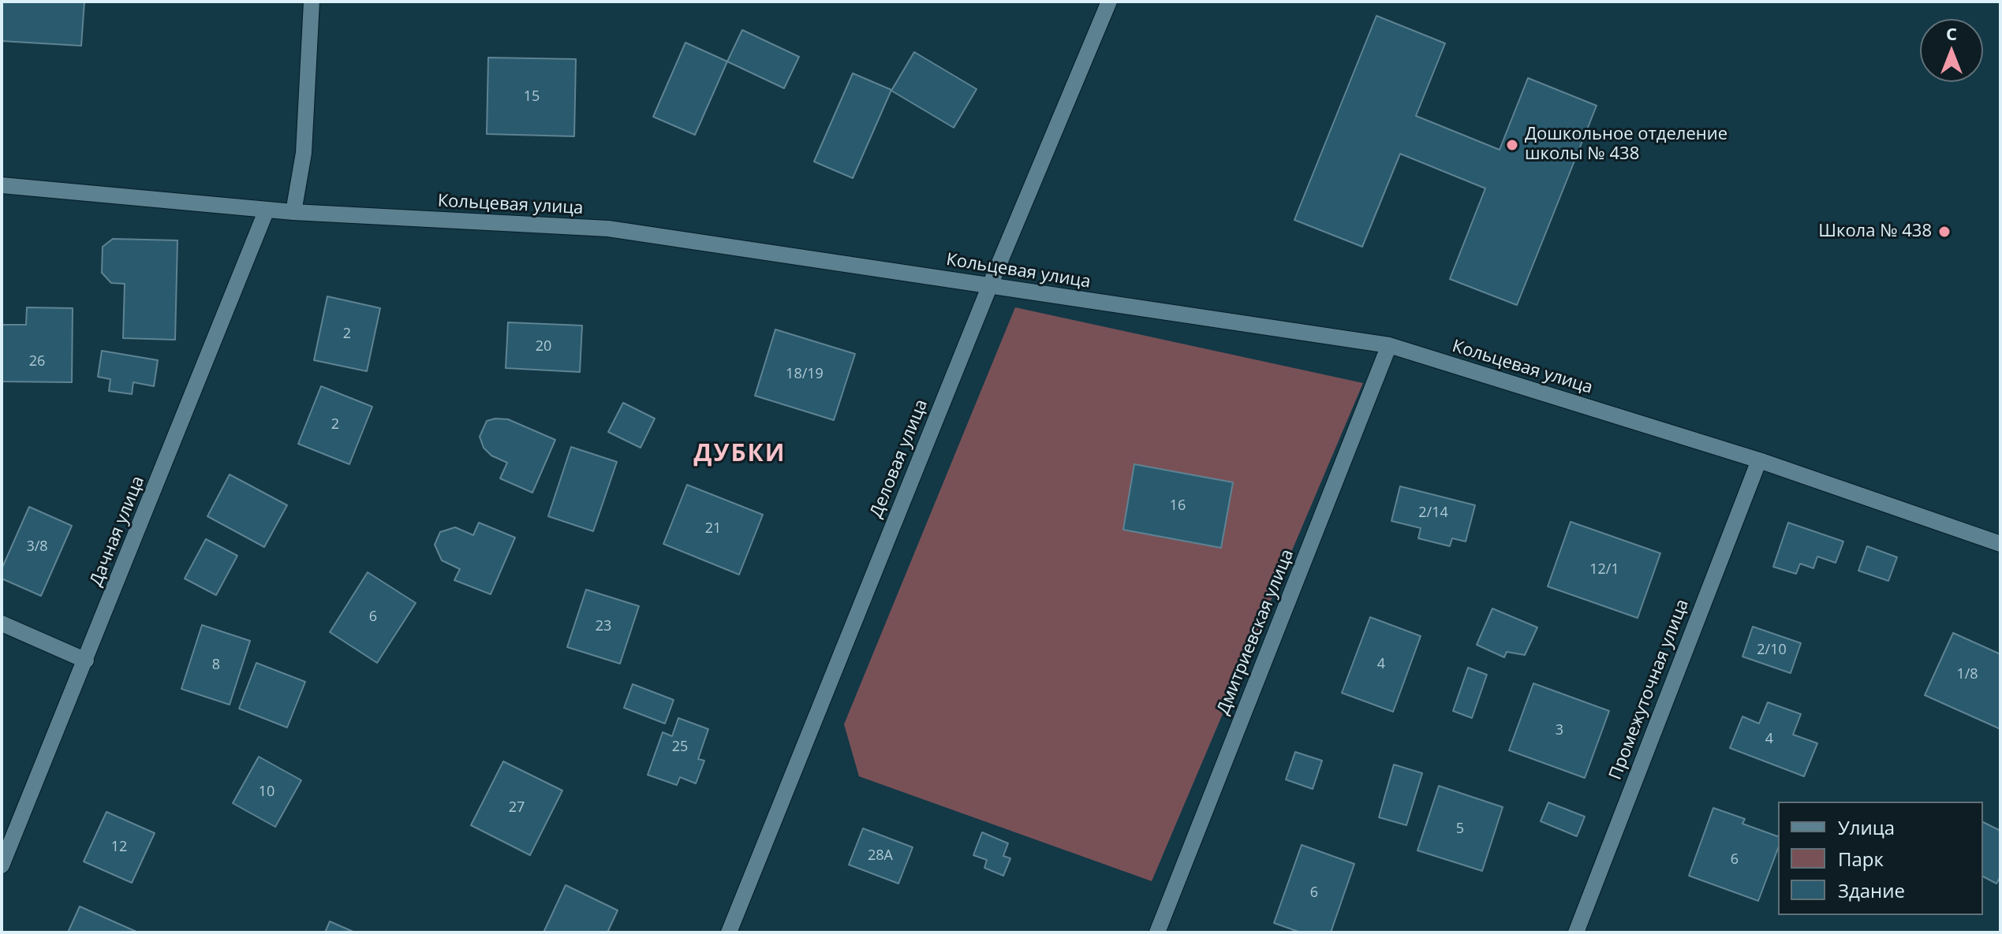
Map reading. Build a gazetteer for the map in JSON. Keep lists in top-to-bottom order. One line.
{"streets":{"street":["Кольцевая улица","Деловая улица","Дачная улица","Дмитриевская улица","Промежуточная улица"]},"crossings":[["Кольцевая улица","Деловая улица"],["Кольцевая улица","Дачная улица"],["Кольцевая улица","Дмитриевская улица"],["Кольцевая улица","Промежуточная улица"]],"districts":["ДУБКИ"],"places":["Дошкольное отделение школы № 438","Школа № 438"],"house_numbers":["15","2","20","26","18/19","2","16","2/14","21","3/8","12/1","6","23","2/10","4","8","1/8","3","4","25","10","27","5","12","28А","6","6"],"legend":["Улица","Парк","Здание"],"north":"top"}
